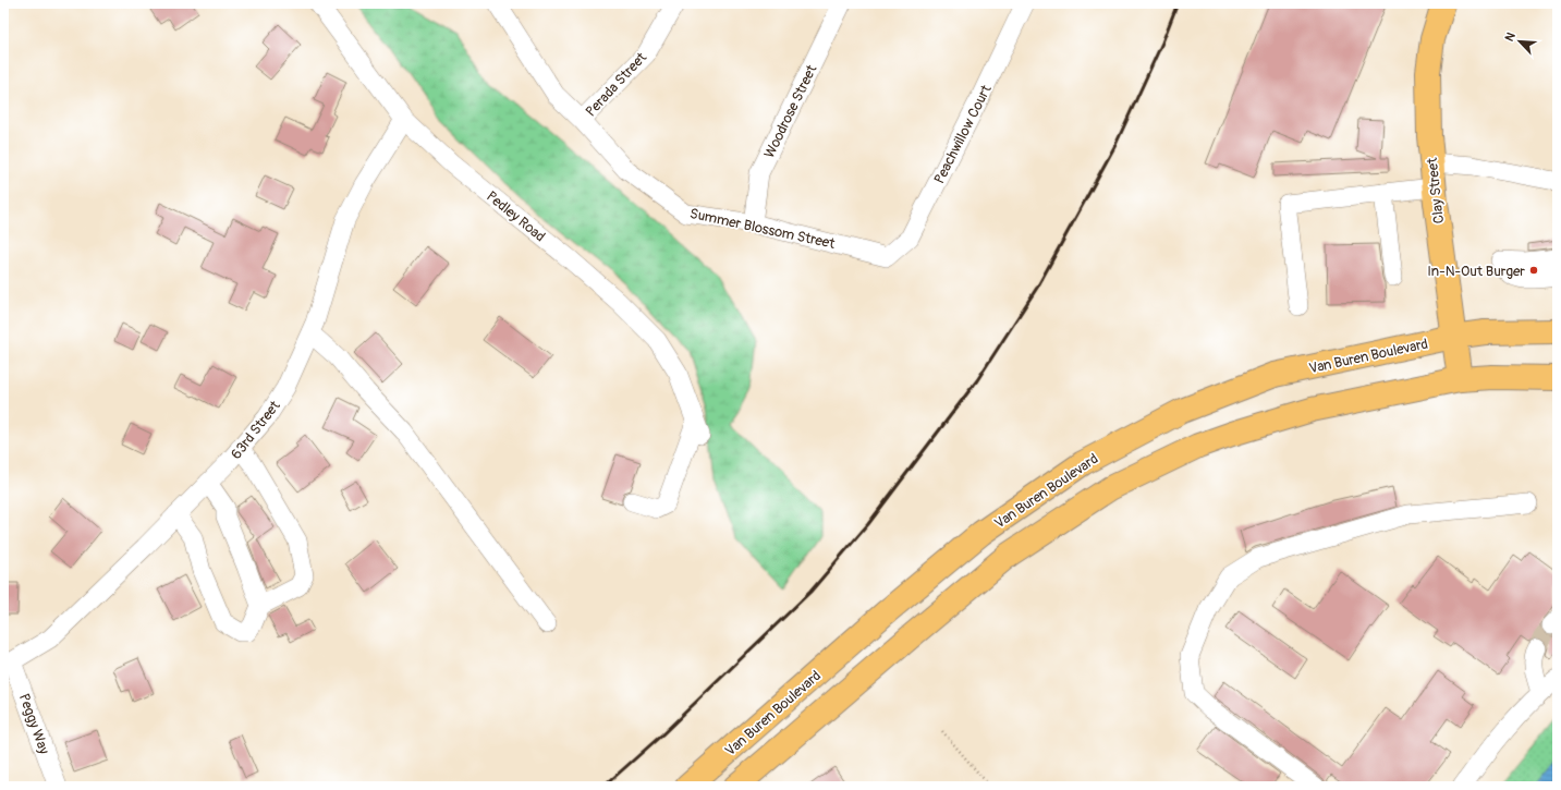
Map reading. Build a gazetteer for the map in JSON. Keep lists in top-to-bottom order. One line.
{"streets":{"main road":["Clay Street","Van Buren Boulevard"],"street":["Perada Street","Woodrose Street","Peachwillow Court","Pedley Road","Summer Blossom Street","63rd Street","Peggy Way"]},"crossings":[["Perada Street","Summer Blossom Street"],["Woodrose Street","Summer Blossom Street"],["Peachwillow Court","Summer Blossom Street"],["Clay Street","Van Buren Boulevard"],["Pedley Road","63rd Street"],["63rd Street","Peggy Way"]],"places":["In-N-Out Burger"],"north":"top left"}
